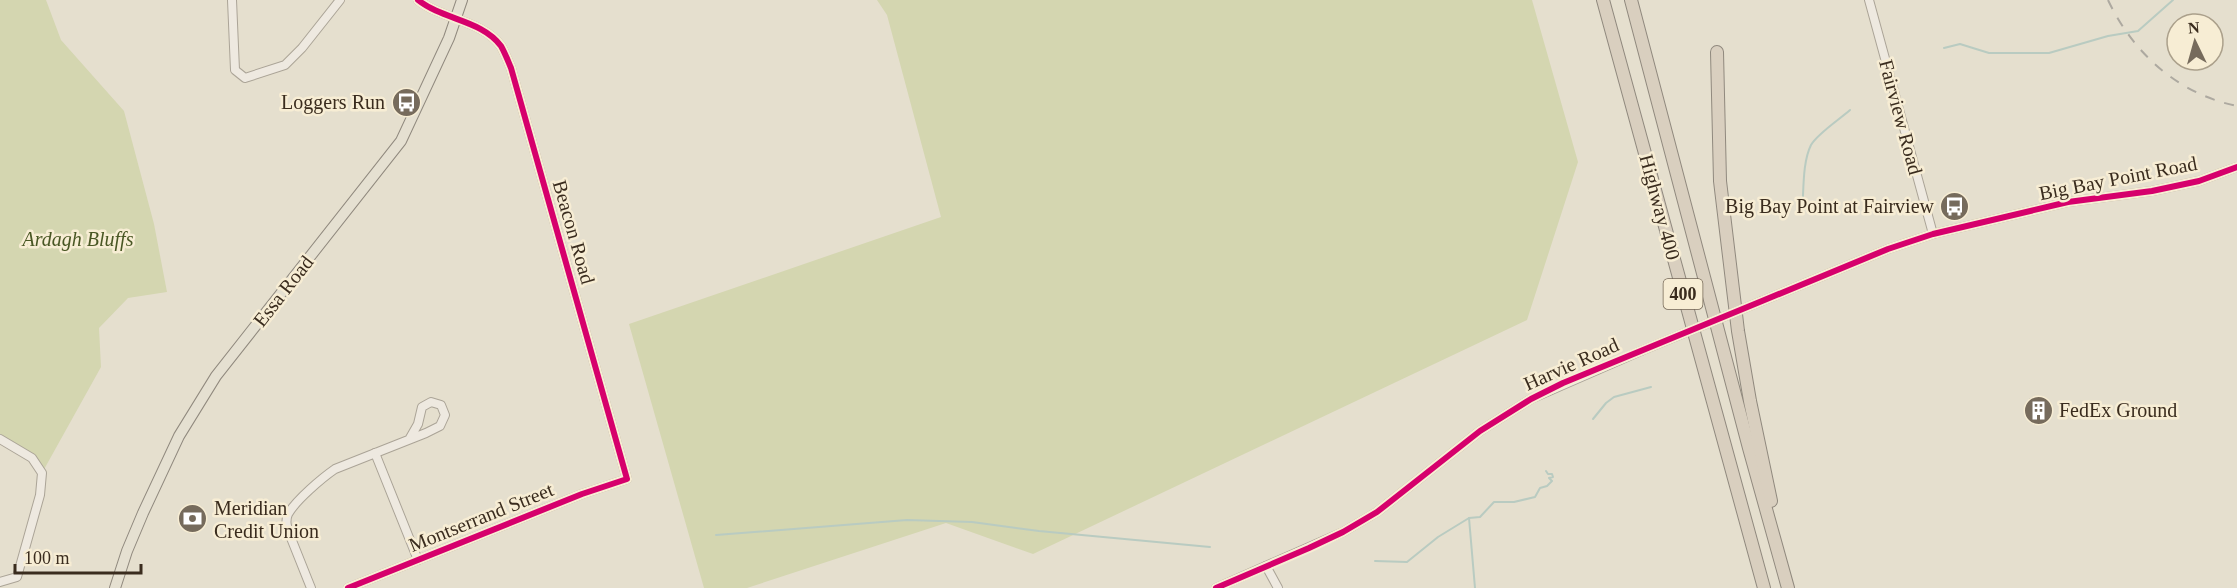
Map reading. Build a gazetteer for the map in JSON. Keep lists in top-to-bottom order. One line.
{"streets":{"highway":["Highway 400","400"],"main road":["Essa Road"],"street":["Fairview Road","Big Bay Point Road","Beacon Road","Harvie Road","Montserrand Street"]},"crossings":[["Fairview Road","Big Bay Point Road"],["Fairview Road","Harvie Road"],["Big Bay Point Road","Harvie Road"],["Beacon Road","Essa Road"],["Beacon Road","Montserrand Street"]],"parks":["Ardagh Bluffs"],"places":{"bus stop":["Loggers Run","Big Bay Point at Fairview"],"building":["FedEx Ground"],"bank":["Meridian Credit Union"]},"scale_bar":"100 m","north":"top"}
